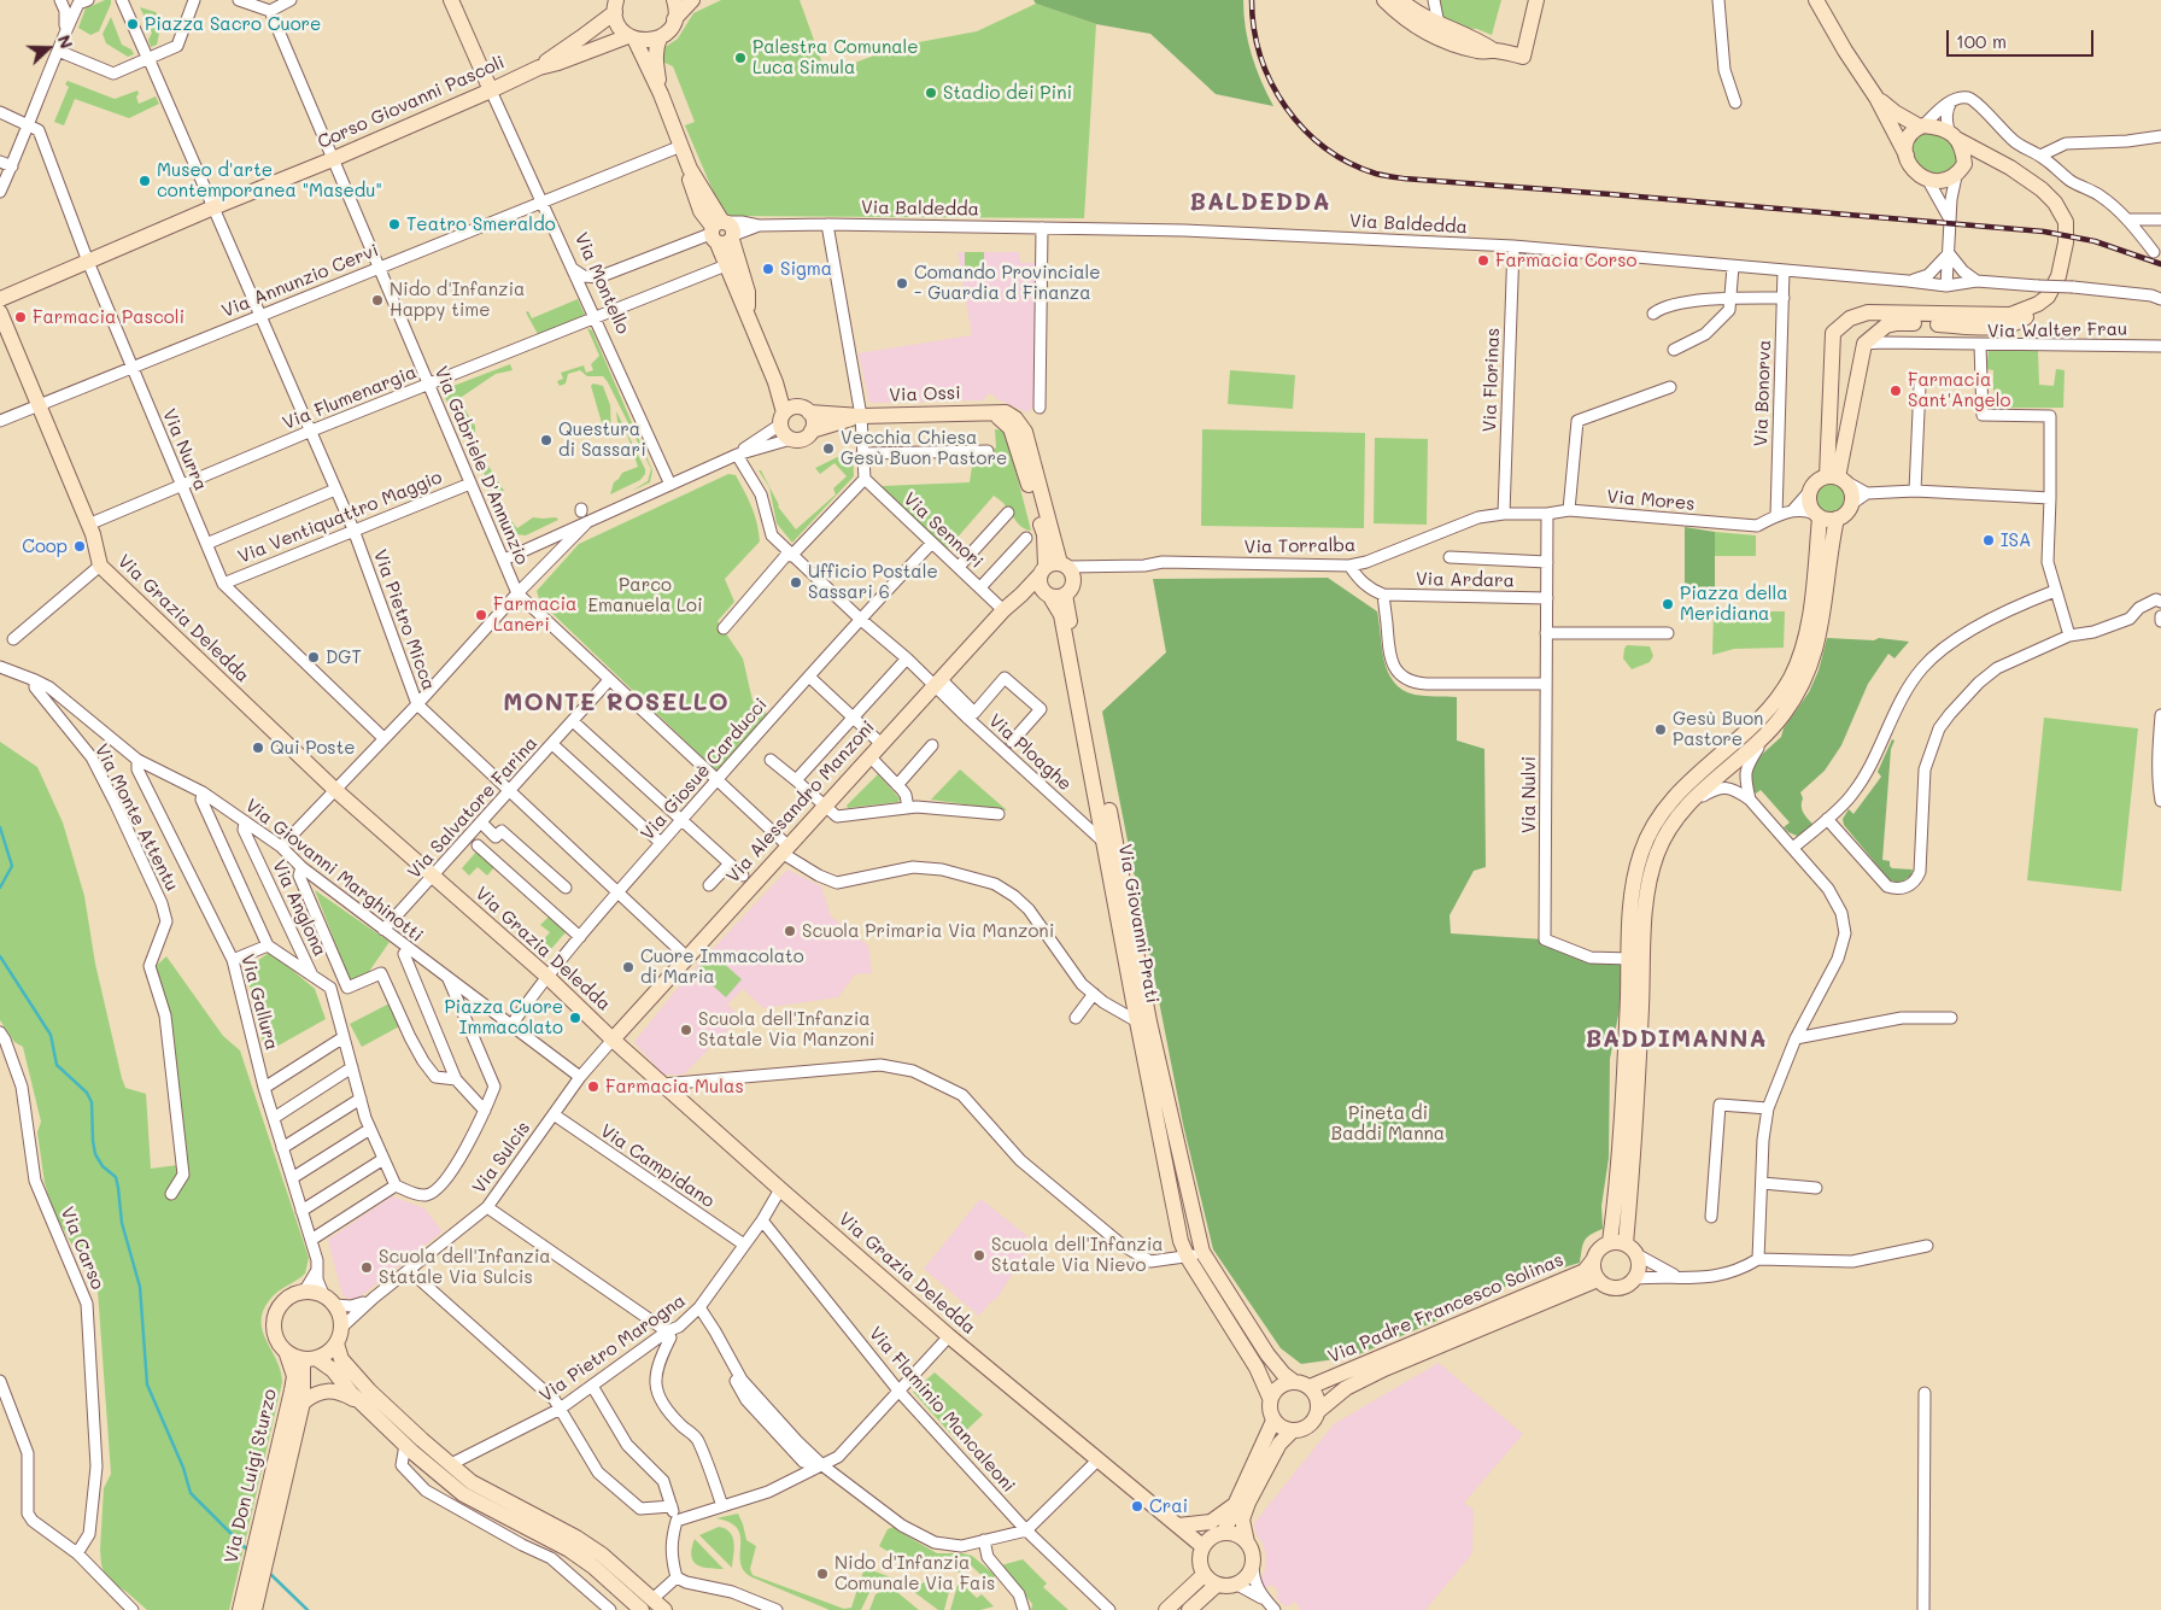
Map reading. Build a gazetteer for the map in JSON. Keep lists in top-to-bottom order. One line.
{"streets":{"street":["Corso Giovanni Pascoli","Via Baldedda","Via Annunzio Cervi","Via Montello","Via Walter Frau","Via Florinas","Via Bonorva","Via Ossi","Via Flumenargia","Via Nurra","Via Gabriele D'Annunzio","Via Mores","Via Ventiquattro Maggio","Via Sennori","Via Torralba","Via Ardara","Via Grazia Deledda","Via Pietro Micca","Via Ploaghe","Via Giosuè Carducci","Via Nulvi","Via Alessandro Manzoni","Via Salvatore Farina","Via Monte Attentu","Via Giovanni Marghinotti","Via Anglona","Via Giovanni Prati","Via Gallura","Via Sulcis","Via Campidano","Via Carso","Via Padre Francesco Solinas","Via Pietro Marogna","Via Flaminio Mancaleoni","Via Don Luigi Sturzo"]},"crossings":[["Corso Giovanni Pascoli","Via Montello"],["Corso Giovanni Pascoli","Via Nurra"],["Corso Giovanni Pascoli","Via Gabriele D'Annunzio"],["Corso Giovanni Pascoli","Via Pietro Micca"],["Via Baldedda","Via Montello"],["Via Baldedda","Via Florinas"],["Via Baldedda","Via Bonorva"],["Via Annunzio Cervi","Via Montello"],["Via Annunzio Cervi","Via Nurra"],["Via Annunzio Cervi","Via Gabriele D'Annunzio"],["Via Annunzio Cervi","Via Grazia Deledda"],["Via Annunzio Cervi","Via Pietro Micca"],["Via Montello","Via Flumenargia"],["Via Florinas","Via Mores"],["Via Florinas","Via Torralba"],["Via Bonorva","Via Mores"],["Via Ossi","Via Torralba"],["Via Ossi","Via Alessandro Manzoni"],["Via Flumenargia","Via Nurra"],["Via Flumenargia","Via Gabriele D'Annunzio"],["Via Flumenargia","Via Grazia Deledda"],["Via Flumenargia","Via Pietro Micca"],["Via Nurra","Via Ventiquattro Maggio"],["Via Gabriele D'Annunzio","Via Ventiquattro Maggio"],["Via Gabriele D'Annunzio","Via Giosuè Carducci"],["Via Gabriele D'Annunzio","Via Alessandro Manzoni"],["Via Gabriele D'Annunzio","Via Salvatore Farina"],["Via Gabriele D'Annunzio","Via Giovanni Prati"],["Via Mores","Via Torralba"],["Via Mores","Via Nulvi"],["Via Ventiquattro Maggio","Via Pietro Micca"],["Via Sennori","Via Giosuè Carducci"],["Via Sennori","Via Alessandro Manzoni"],["Via Torralba","Via Alessandro Manzoni"],["Via Ardara","Via Nulvi"],["Via Grazia Deledda","Via Giosuè Carducci"],["Via Grazia Deledda","Via Alessandro Manzoni"],["Via Grazia Deledda","Via Salvatore Farina"],["Via Grazia Deledda","Via Sulcis"],["Via Grazia Deledda","Via Pietro Marogna"],["Via Pietro Micca","Via Giosuè Carducci"],["Via Pietro Micca","Via Alessandro Manzoni"],["Via Pietro Micca","Via Salvatore Farina"],["Via Ploaghe","Via Alessandro Manzoni"],["Via Ploaghe","Via Giovanni Prati"],["Via Giosuè Carducci","Via Giovanni Marghinotti"],["Via Alessandro Manzoni","Via Sulcis"],["Via Salvatore Farina","Via Giovanni Marghinotti"],["Via Monte Attentu","Via Giovanni Marghinotti"],["Via Giovanni Marghinotti","Via Anglona"],["Via Giovanni Marghinotti","Via Gallura"],["Via Giovanni Marghinotti","Via Sulcis"],["Via Giovanni Prati","Via Padre Francesco Solinas"],["Via Gallura","Via Sulcis"],["Via Gallura","Via Don Luigi Sturzo"],["Via Sulcis","Via Campidano"],["Via Sulcis","Via Don Luigi Sturzo"],["Via Campidano","Via Pietro Marogna"],["Via Pietro Marogna","Via Flaminio Mancaleoni"]],"districts":["BALDEDDA","MONTE ROSELLO","BADDIMANNA"],"parks":["Parco Emanuela Loi","Pineta di Baddi Manna"],"places":["Piazza Sacro Cuore","Palestra Comunale Luca Simula","Stadio dei Pini","Museo d'arte contemporanea \"Masedu\"","Teatro Smeraldo","Farmacia Corso","Sigma","Comando Provinciale - Guardia d Finanza","Nido d'Infanzia Happy time","Farmacia Pascoli","Farmacia Sant'Angelo","Questura di Sassari","Vecchia Chiesa Gesù Buon Pastore","ISA","Coop","Ufficio Postale Sassari 6","Piazza della Meridiana","Farmacia Laneri","DGT","Gesù Buon Pastore","Qui Poste","Scuola Primaria Via Manzoni","Cuore Immacolato di Maria","Piazza Cuore Immacolato","Scuola dell'Infanzia Statale Via Manzoni","Farmacia Mulas","Scuola dell'Infanzia Statale Via Nievo","Scuola dell'Infanzia Statale Via Sulcis","Crai","Nido d'Infanzia Comunale Via Fais"],"scale_bar":"100 m","north":"right"}
